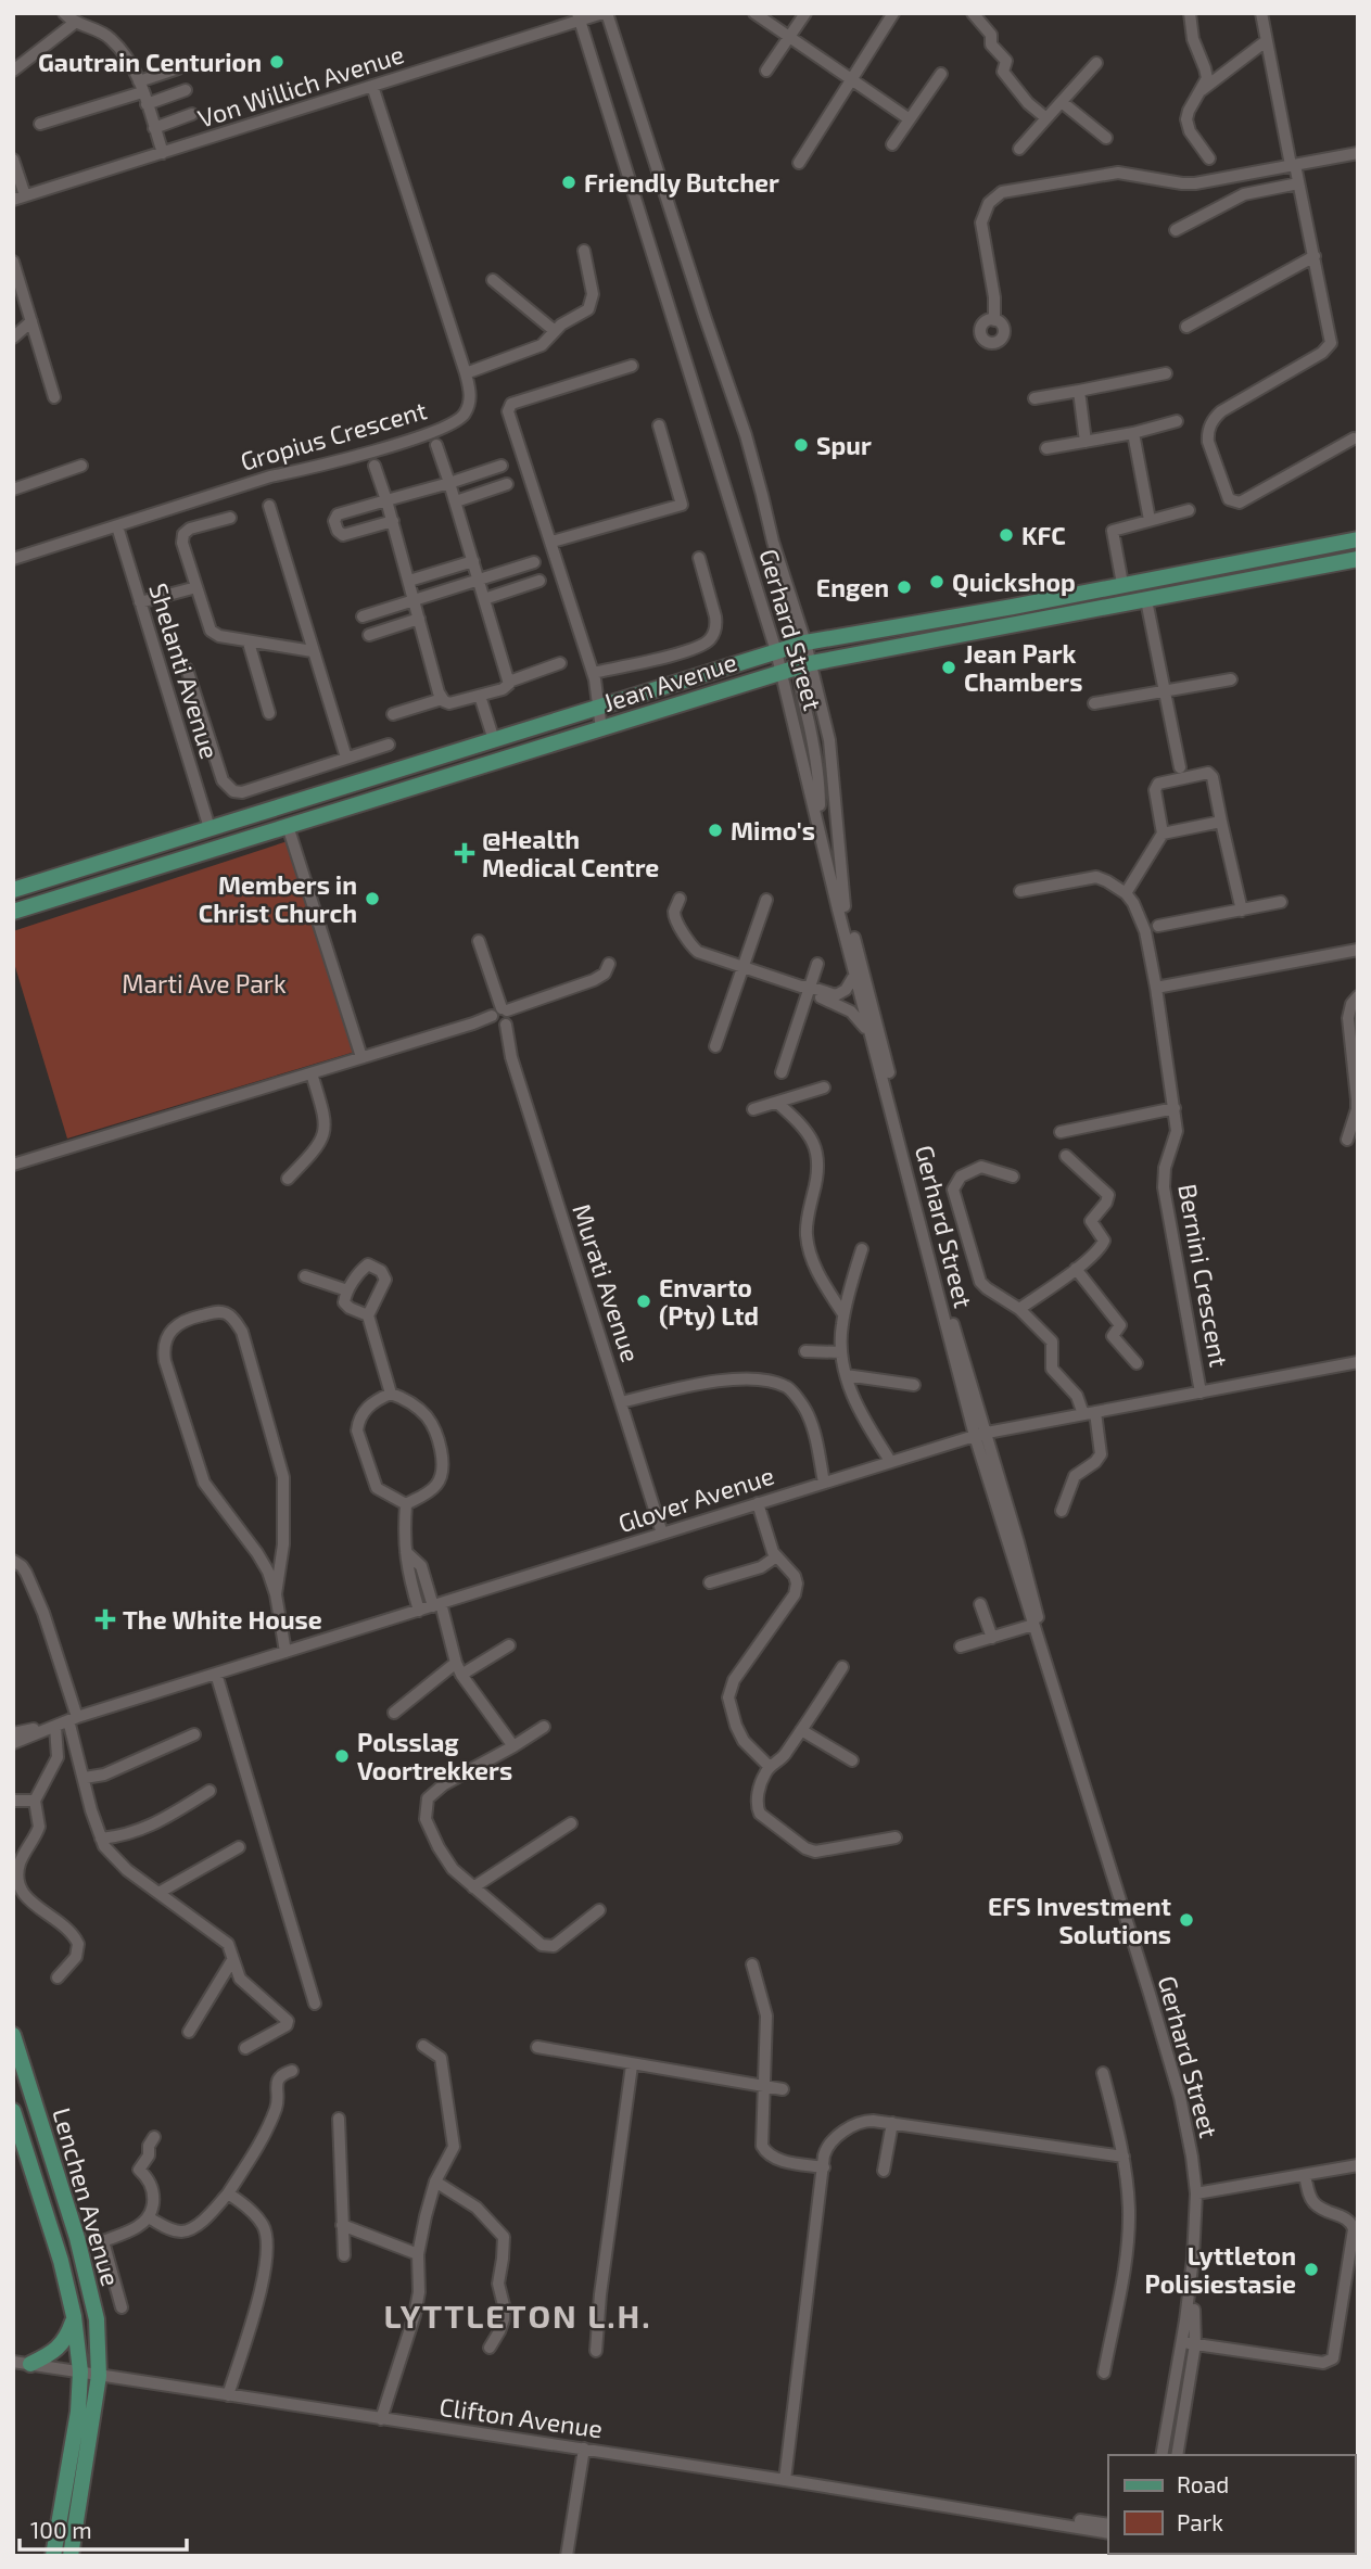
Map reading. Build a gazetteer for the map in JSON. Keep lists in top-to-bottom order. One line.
{"streets":{"main road":["Jean Avenue","Lenchen Avenue"],"street":["Von Willich Avenue","Gropius Crescent","Gerhard Street","Shelanti Avenue","Bernini Crescent","Murati Avenue","Glover Avenue","Clifton Avenue"]},"crossings":[["Von Willich Avenue","Gropius Crescent"],["Von Willich Avenue","Gerhard Street"],["Gropius Crescent","Shelanti Avenue"],["Gerhard Street","Jean Avenue"],["Gerhard Street","Glover Avenue"],["Shelanti Avenue","Jean Avenue"],["Bernini Crescent","Glover Avenue"],["Murati Avenue","Glover Avenue"],["Lenchen Avenue","Clifton Avenue"]],"districts":["LYTTLETON L.H."],"parks":["Marti Ave Park"],"places":{"other":["Gautrain Centurion","Friendly Butcher","Spur","KFC","Quickshop","Engen","Jean Park Chambers","Mimo's","Members in Christ Church","Envarto (Pty) Ltd","Polsslag Voortrekkers","EFS Investment Solutions","Lyttleton Polisiestasie"],"health":["@Health Medical Centre","The White House"]},"legend":["Road","Park"],"scale_bar":"100 m"}
